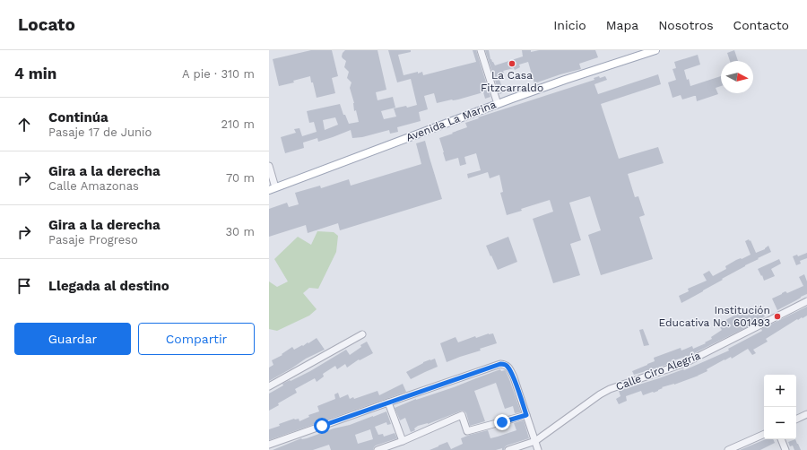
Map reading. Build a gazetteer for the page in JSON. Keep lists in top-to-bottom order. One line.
{"streets":{"main road":["Avenida La Marina"],"street":["Calle Ciro Alegría"]},"places":["La Casa Fitzcarraldo","Institución Educativa No. 601493"],"north":"right","page":{"header":"Locato","nav":["Inicio","Mapa","Nosotros","Contacto"],"heading":["4 min","A pie · 310 m"],"list":[["Continúa","Pasaje 17 de Junio","210 m"],["Gira a la derecha","Calle Amazonas","70 m"],["Gira a la derecha","Pasaje Progreso","30 m"],"Llegada al destino"],"buttons":["Guardar","Compartir"],"map_buttons":["+","−"]}}
